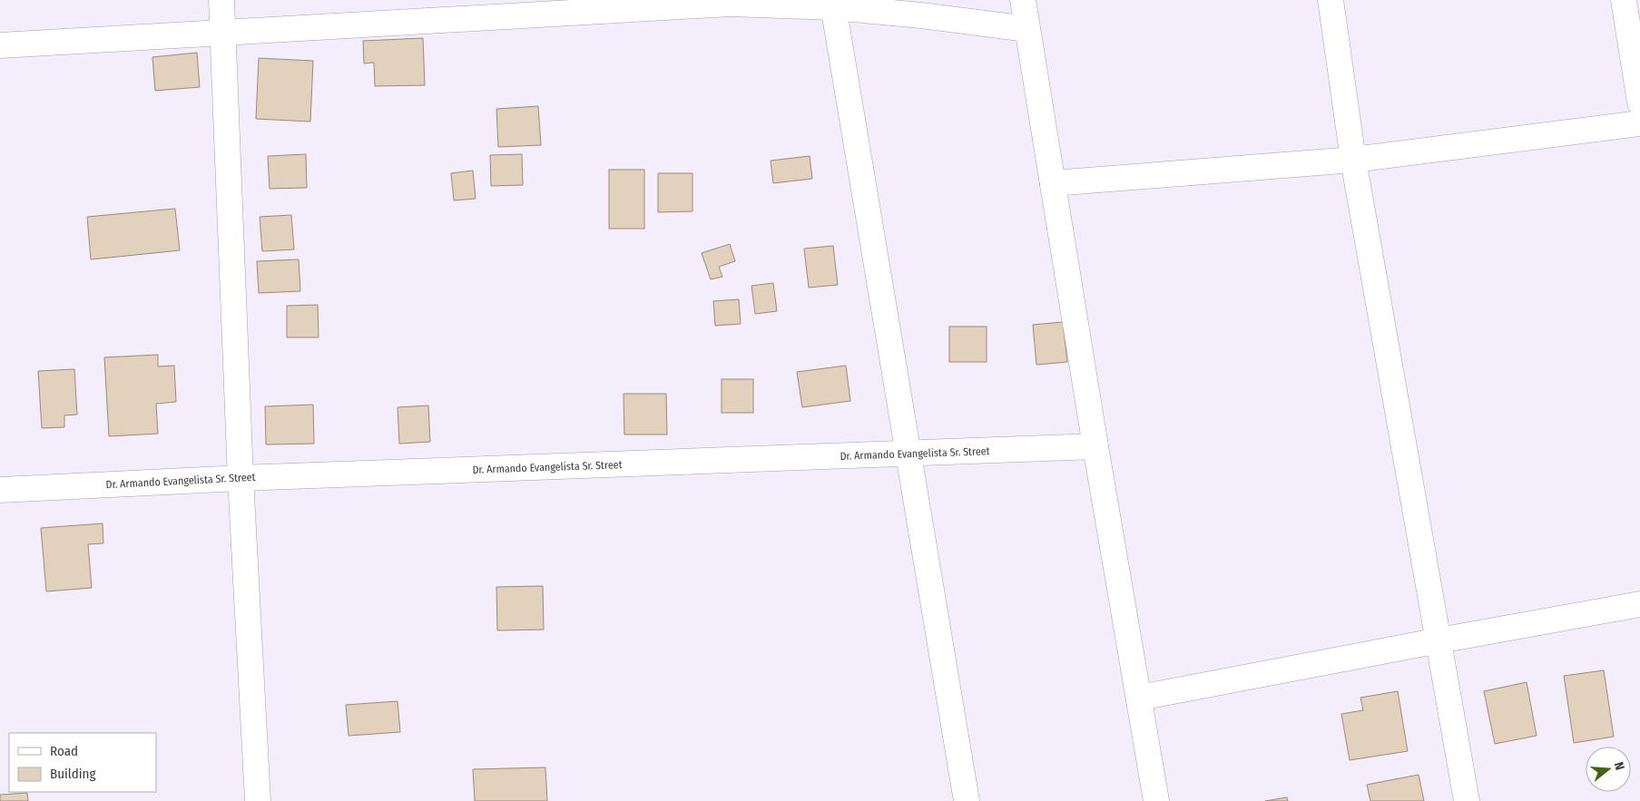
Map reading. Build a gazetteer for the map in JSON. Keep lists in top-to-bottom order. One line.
{"streets":{"street":["Dr. Armando Evangelista Sr. Street"]},"legend":["Road","Building"],"north":"right"}
